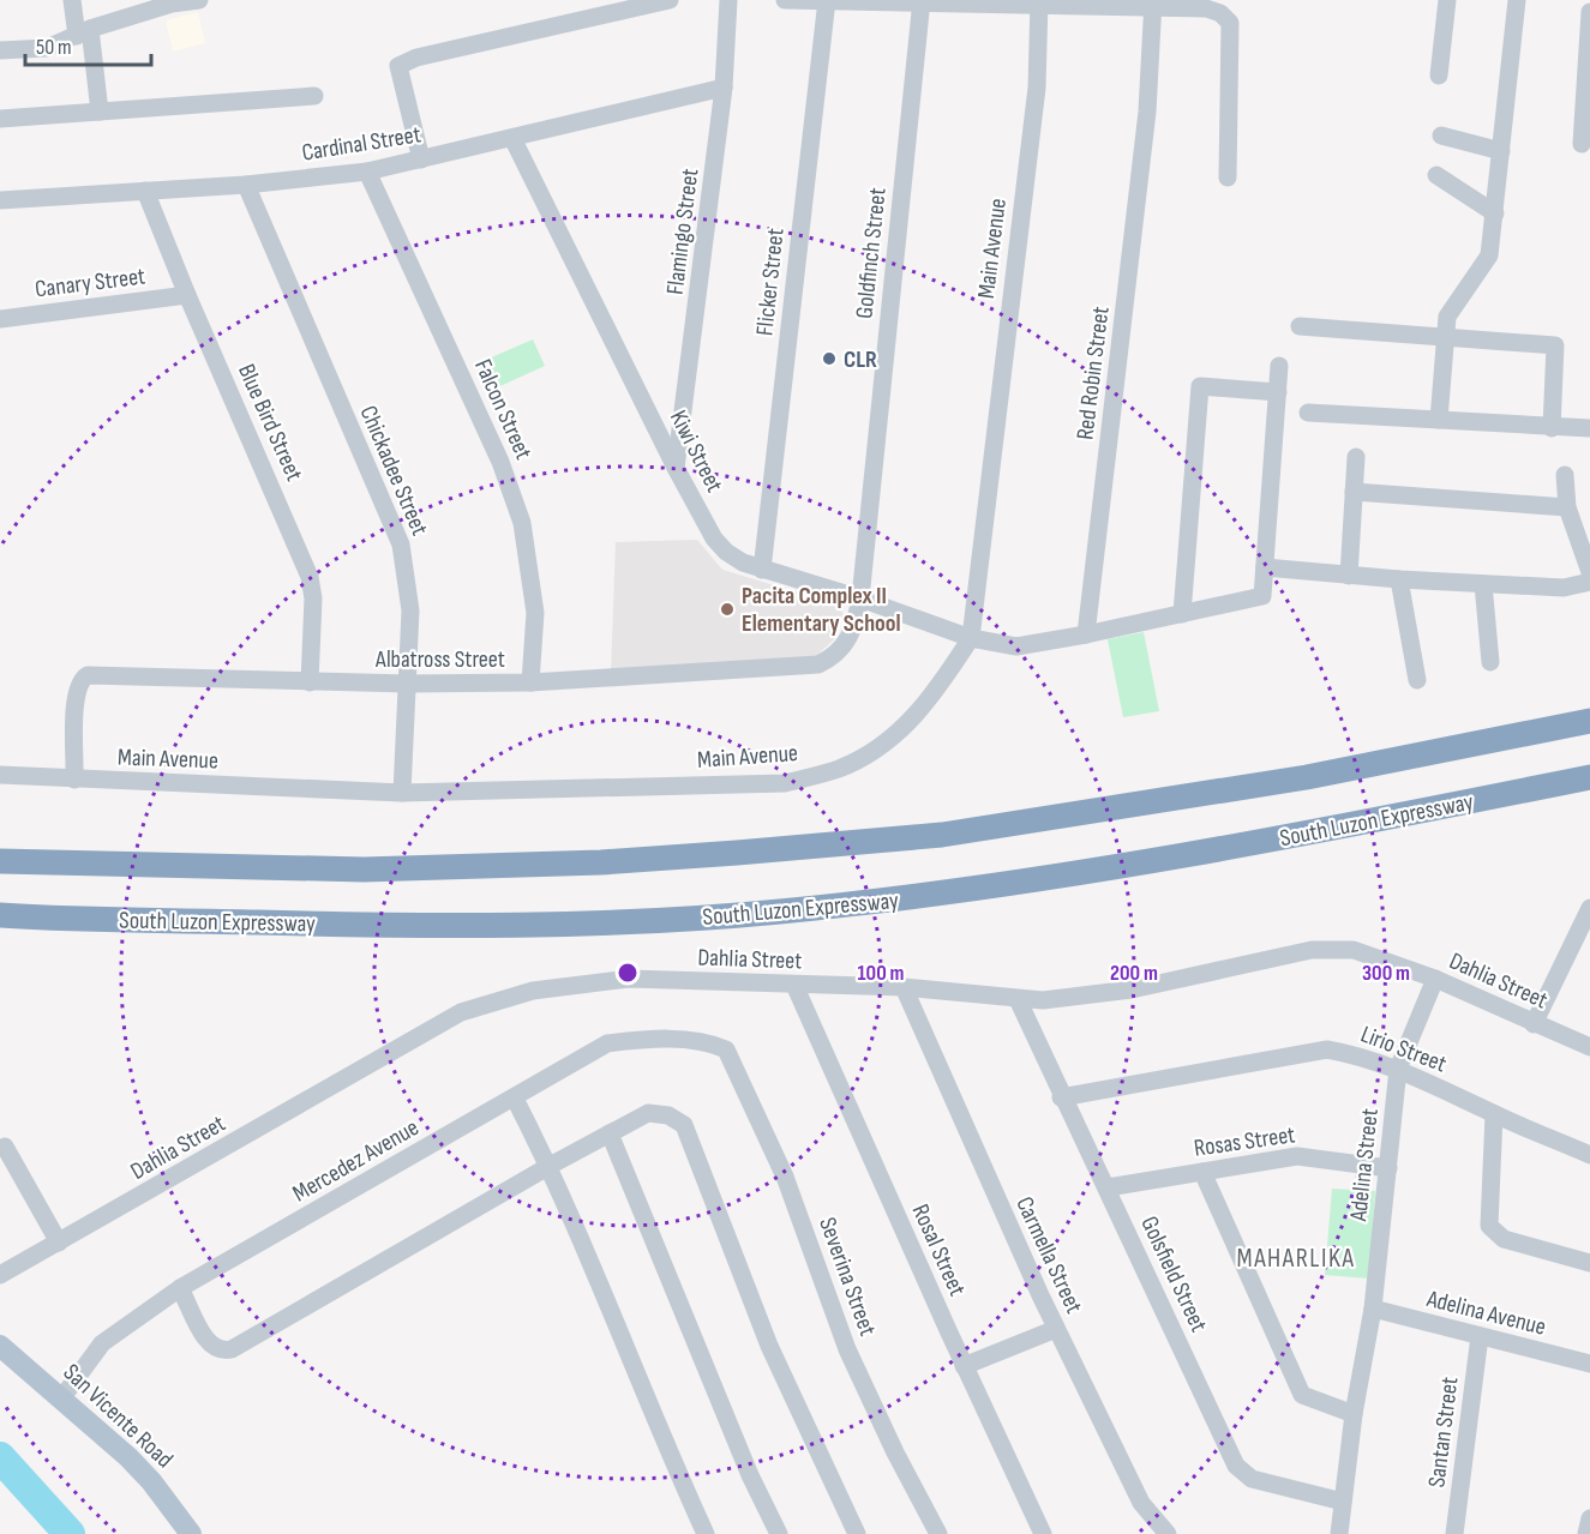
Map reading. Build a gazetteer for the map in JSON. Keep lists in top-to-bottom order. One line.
{"streets":{"highway":["South Luzon Expressway"],"main road":["San Vicente Road"],"street":["Cardinal Street","Flamingo Street","Main Avenue","Goldfinch Street","Canary Street","Flicker Street","Red Robin Street","Falcon Street","Blue Bird Street","Kiwi Street","Chickadee Street","Albatross Street","Dahlia Street","Lirio Street","Rosas Street","Mercedez Avenue","Adelina Street","Rosal Street","Carmella Street","Golsfield Street","Severina Street","Adelina Avenue","Santan Street"]},"crossings":[["Cardinal Street","Flamingo Street"],["Cardinal Street","Falcon Street"],["Cardinal Street","Blue Bird Street"],["Cardinal Street","Kiwi Street"],["Cardinal Street","Chickadee Street"],["Flamingo Street","Kiwi Street"],["Main Avenue","Kiwi Street"],["Main Avenue","Chickadee Street"],["Main Avenue","Albatross Street"],["Goldfinch Street","Kiwi Street"],["Goldfinch Street","Albatross Street"],["Canary Street","Blue Bird Street"],["Flicker Street","Kiwi Street"],["Falcon Street","Albatross Street"],["Blue Bird Street","Albatross Street"],["Kiwi Street","Albatross Street"],["Chickadee Street","Albatross Street"],["Dahlia Street","Adelina Street"],["Dahlia Street","Rosal Street"],["Dahlia Street","Carmella Street"],["Dahlia Street","Golsfield Street"],["Lirio Street","Adelina Street"],["Lirio Street","Golsfield Street"],["Rosas Street","Adelina Street"],["Rosas Street","Golsfield Street"],["Mercedez Avenue","Severina Street"],["Mercedez Avenue","San Vicente Road"],["Adelina Street","Golsfield Street"],["Adelina Street","Adelina Avenue"],["Adelina Avenue","Santan Street"]],"districts":["MAHARLIKA"],"places":["CLR","Pacita Complex II Elementary School"],"scale_bar":"50 m","rings":["100 m","200 m","300 m"]}
